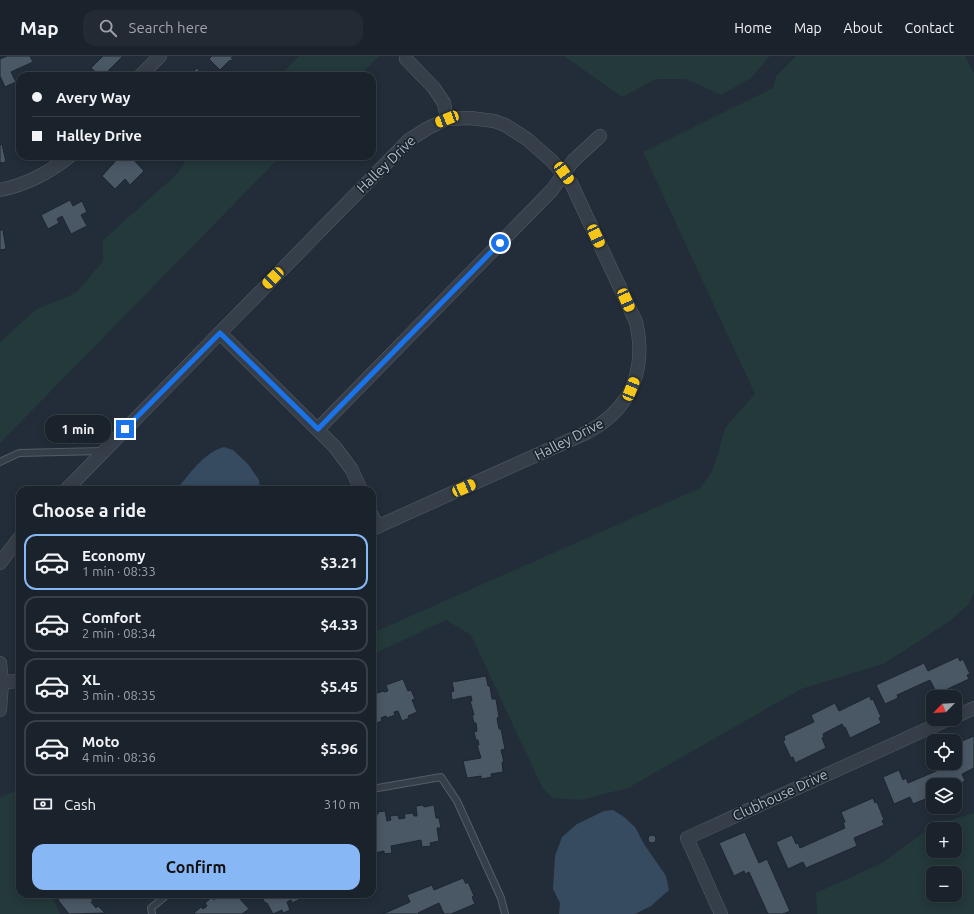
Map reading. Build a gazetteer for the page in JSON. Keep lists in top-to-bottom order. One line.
{"streets":{"street":["Halley Drive","Clubhouse Drive"]},"north":"bottom left","page":{"header":"Map","search":"Search here","nav":["Home","Map","About","Contact"],"banner":["Avery Way","Halley Drive"],"bubble":"1 min","heading":"Choose a ride","list":[{"name":"Economy","note":"1 min · 08:33","value":"$3.21"},{"name":"Comfort","note":"2 min · 08:34","value":"$4.33"},{"name":"XL","note":"3 min · 08:35","value":"$5.45"},{"name":"Moto","note":"4 min · 08:36","value":"$5.96"}],"map_buttons":["+","−"],"pay":["Cash","310 m"],"buttons":"Confirm"}}
